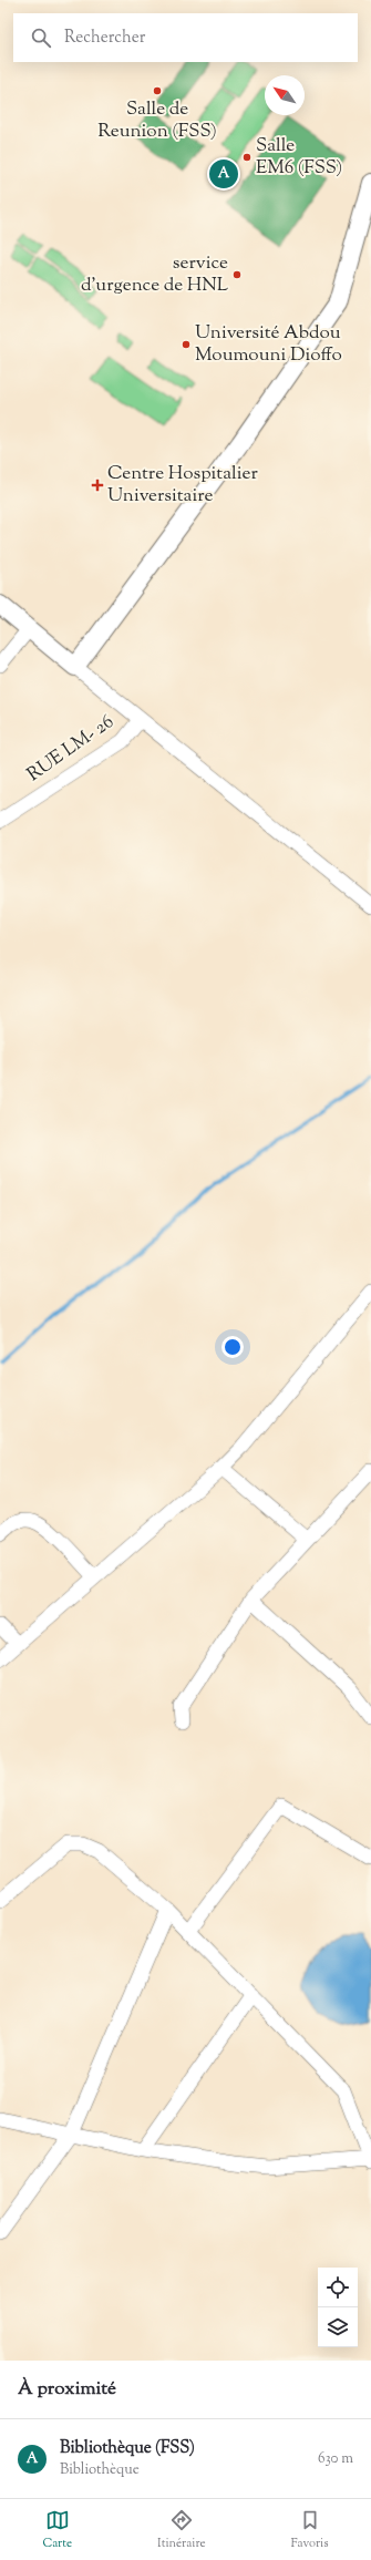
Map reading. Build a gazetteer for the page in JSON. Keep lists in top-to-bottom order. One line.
{"streets":{"street":["RUE LM- 26"]},"places":{"other":["Salle de Reunion (FSS)","Salle EM6 (FSS)","service d'urgence de HNL","Université Abdou Moumouni Dioffo"],"health":["Centre Hospitalier Universitaire"]},"north":"top left","page":{"search":"Rechercher","pins":"A","heading":"À proximité","list":[{"mark":"A","name":"Bibliothèque (FSS)","note":"Bibliothèque","value":"630 m"}],"nav":["Carte","Itinéraire","Favoris"]}}
